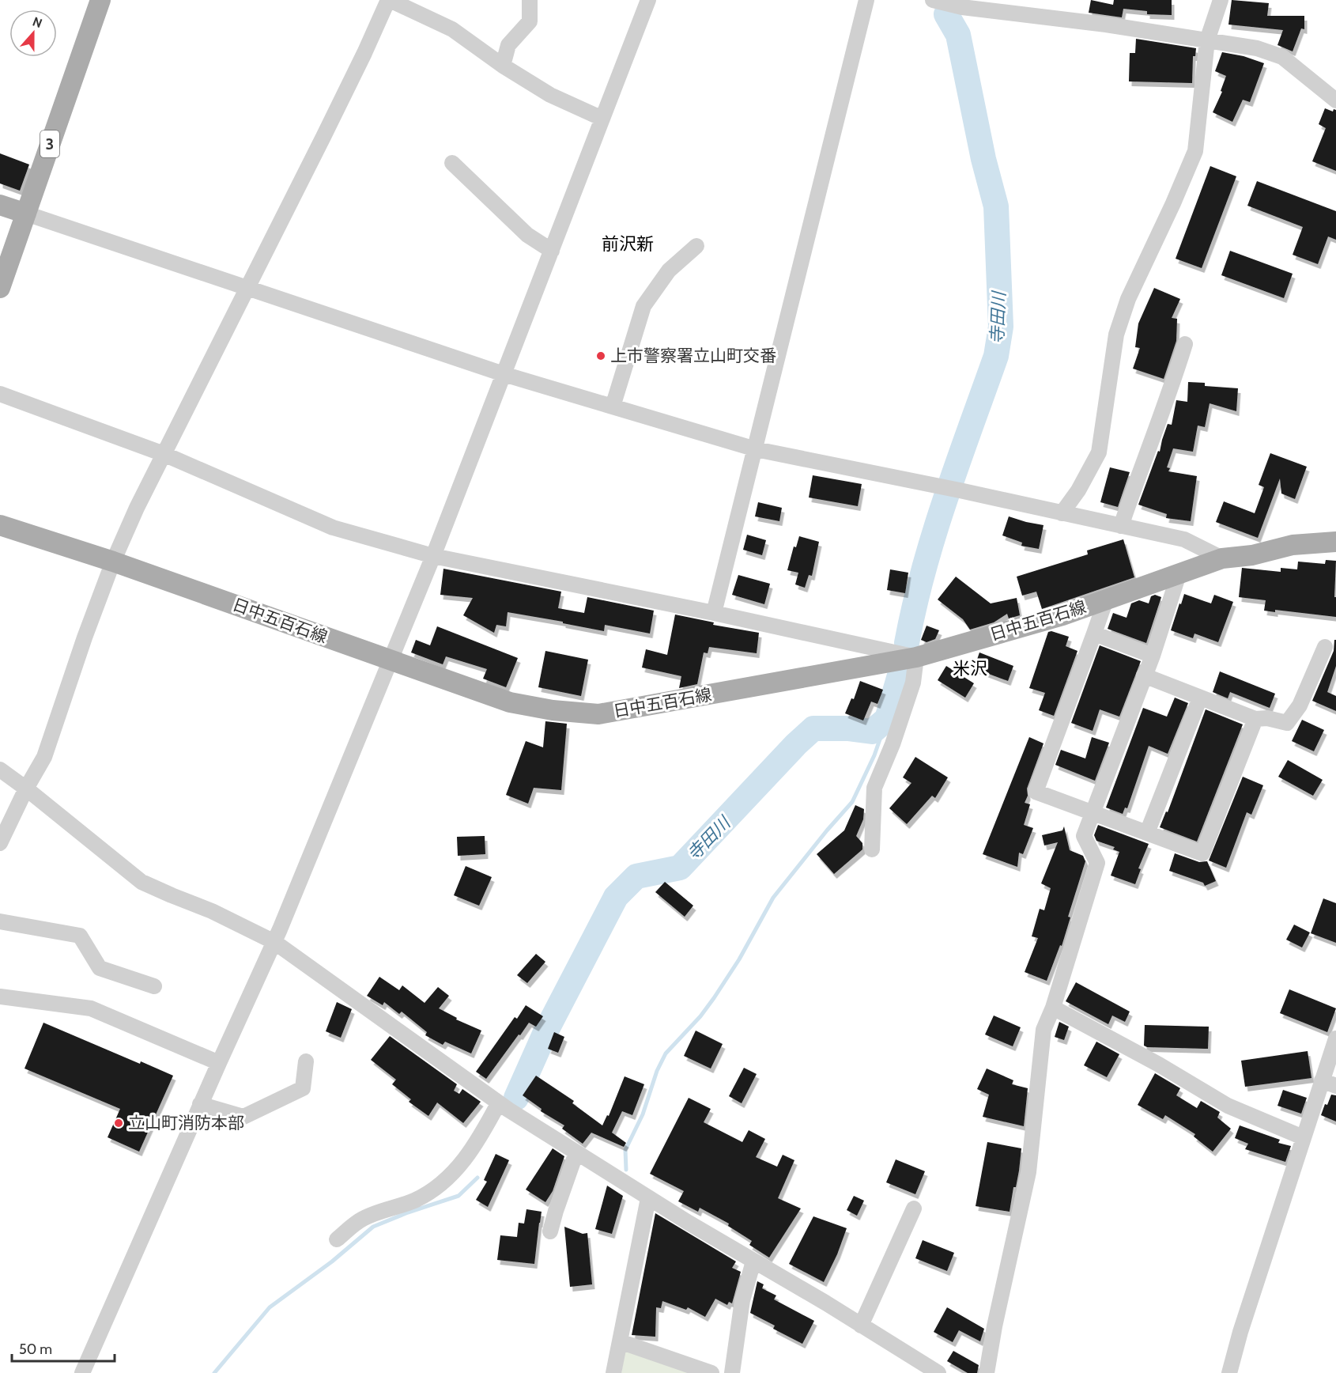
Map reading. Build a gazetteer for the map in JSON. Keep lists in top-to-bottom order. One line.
{"streets":{"main road":["3","日中五百石線"]},"districts":["前沢新","米沢"],"water":["寺田川"],"places":["上市警察署立山町交番","立山町消防本部"],"scale_bar":"50 m","north":"top"}
